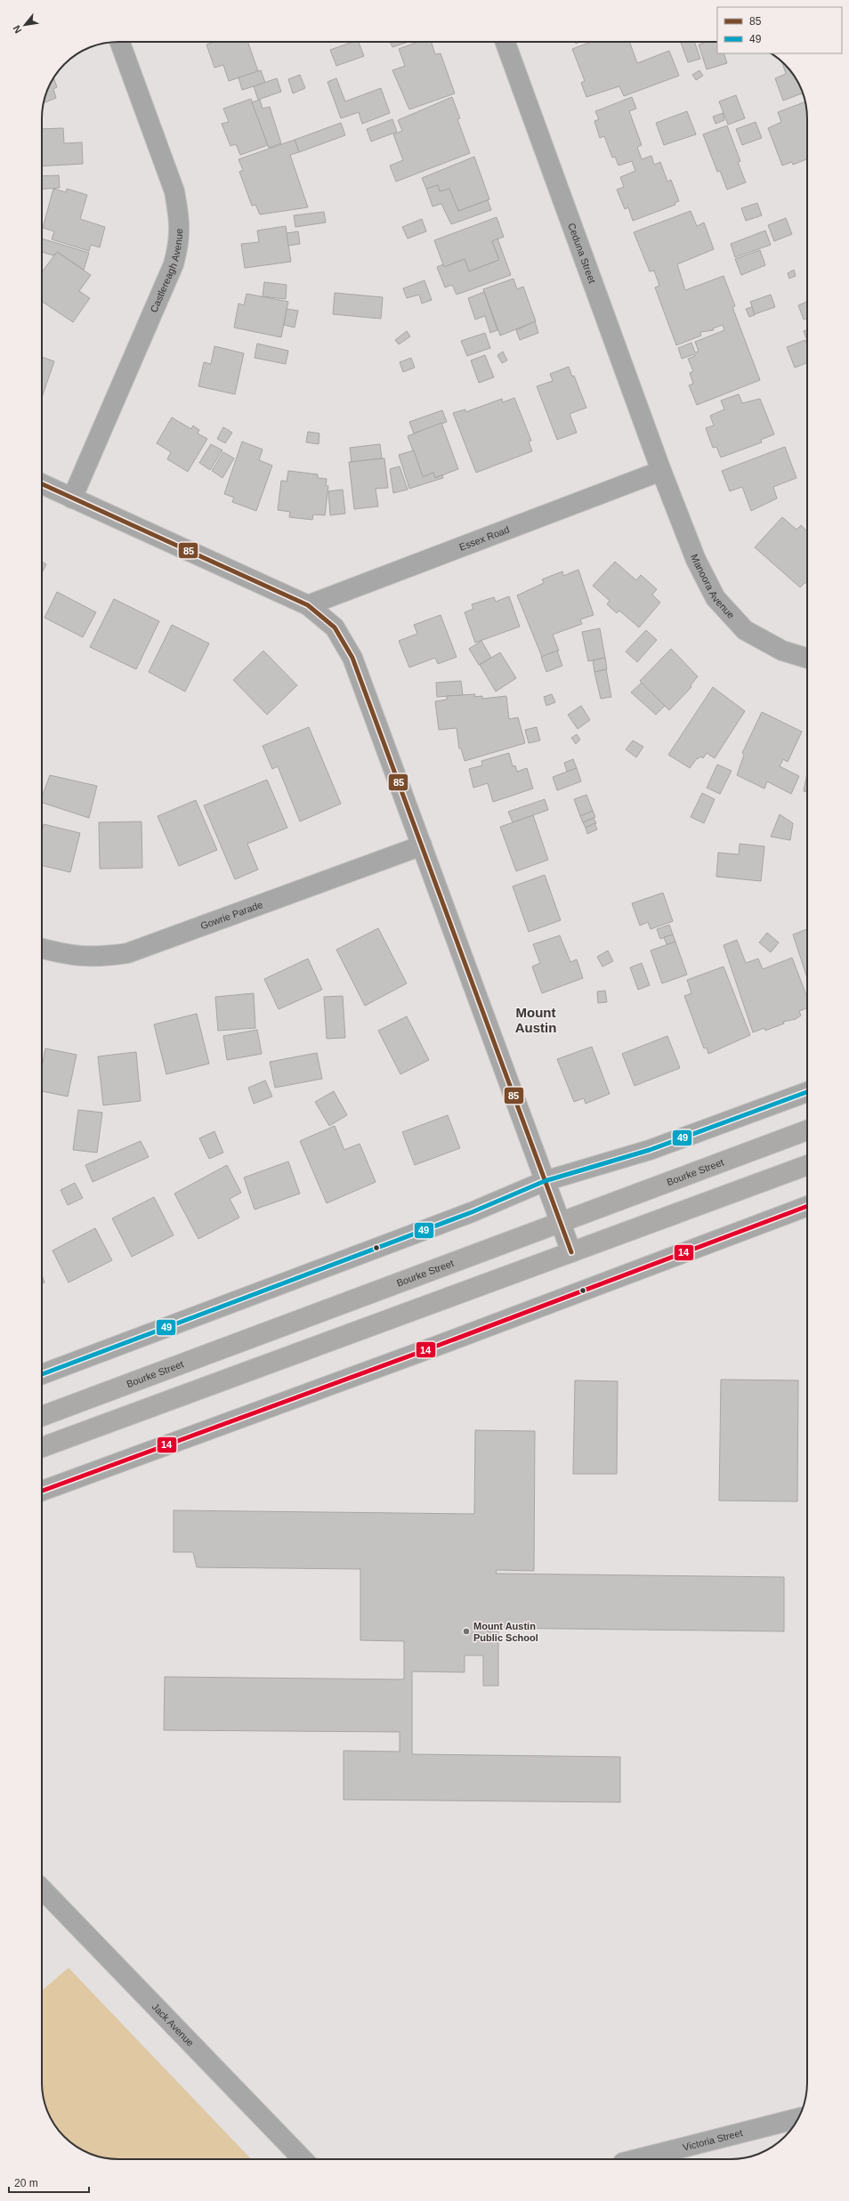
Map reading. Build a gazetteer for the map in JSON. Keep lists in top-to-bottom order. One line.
{"streets":{"main road":["Bourke Street"],"street":["Ceduna Street","Castlereagh Avenue","Essex Road","Manoora Avenue","Gowrie Parade","Jack Avenue","Victoria Street"]},"crossings":[["Ceduna Street","Essex Road"],["Ceduna Street","Manoora Avenue"],["Essex Road","Manoora Avenue"]],"districts":["Mount Austin"],"places":["Mount Austin Public School"],"lines":["transit line 85","transit line 49","transit line 14"],"legend":["85","49"],"scale_bar":"20 m","north":"bottom left"}
